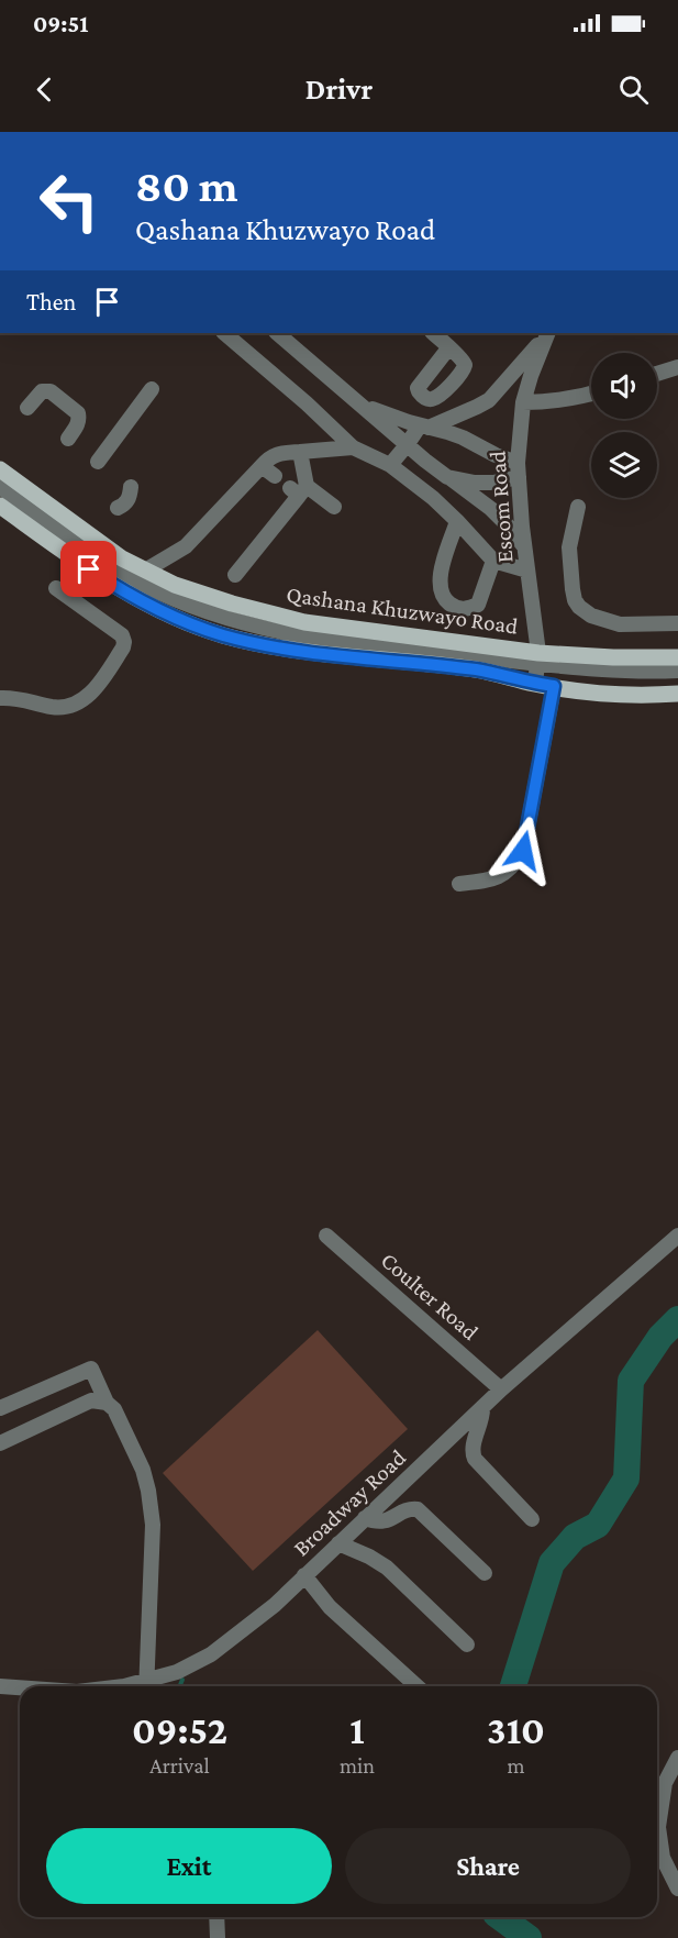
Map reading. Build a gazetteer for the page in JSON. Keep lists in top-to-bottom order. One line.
{"streets":{"main road":["Qashana Khuzwayo Road"],"street":["Escom Road","Coulter Road","Broadway Road"]},"crossings":[["Escom Road","Qashana Khuzwayo Road"],["Coulter Road","Broadway Road"]],"page":{"status":"09:51","header":"Drivr","turn":["80 m","Qashana Khuzwayo Road"],"then":"Then","eta":["09:52","Arrival","1","min","310","m"],"buttons":["Exit","Share"]}}
